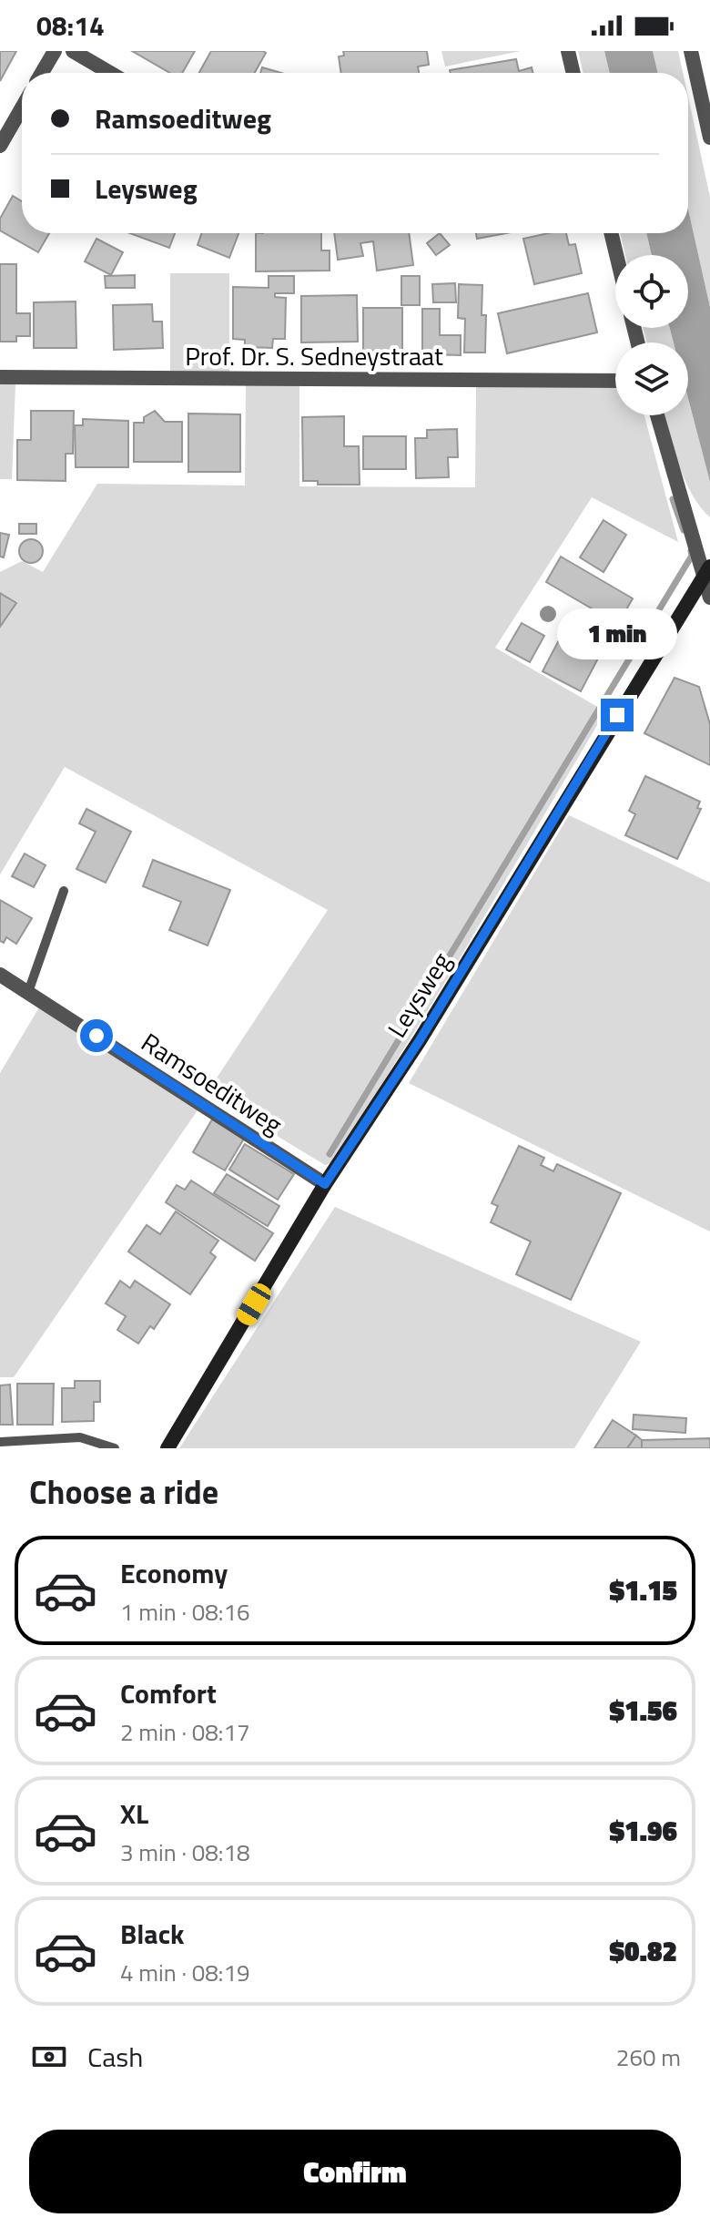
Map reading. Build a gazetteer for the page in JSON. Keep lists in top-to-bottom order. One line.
{"streets":{"street":["Prof. Dr. S. Sedneystraat","Leysweg","Ramsoeditweg"]},"crossings":[["Leysweg","Ramsoeditweg"]],"page":{"status":"08:14","banner":["Ramsoeditweg","Leysweg"],"bubble":"1 min","heading":"Choose a ride","list":[{"name":"Economy","note":"1 min · 08:16","value":"$1.15"},{"name":"Comfort","note":"2 min · 08:17","value":"$1.56"},{"name":"XL","note":"3 min · 08:18","value":"$1.96"},{"name":"Black","note":"4 min · 08:19","value":"$0.82"}],"pay":["Cash","260 m"],"buttons":"Confirm"}}
